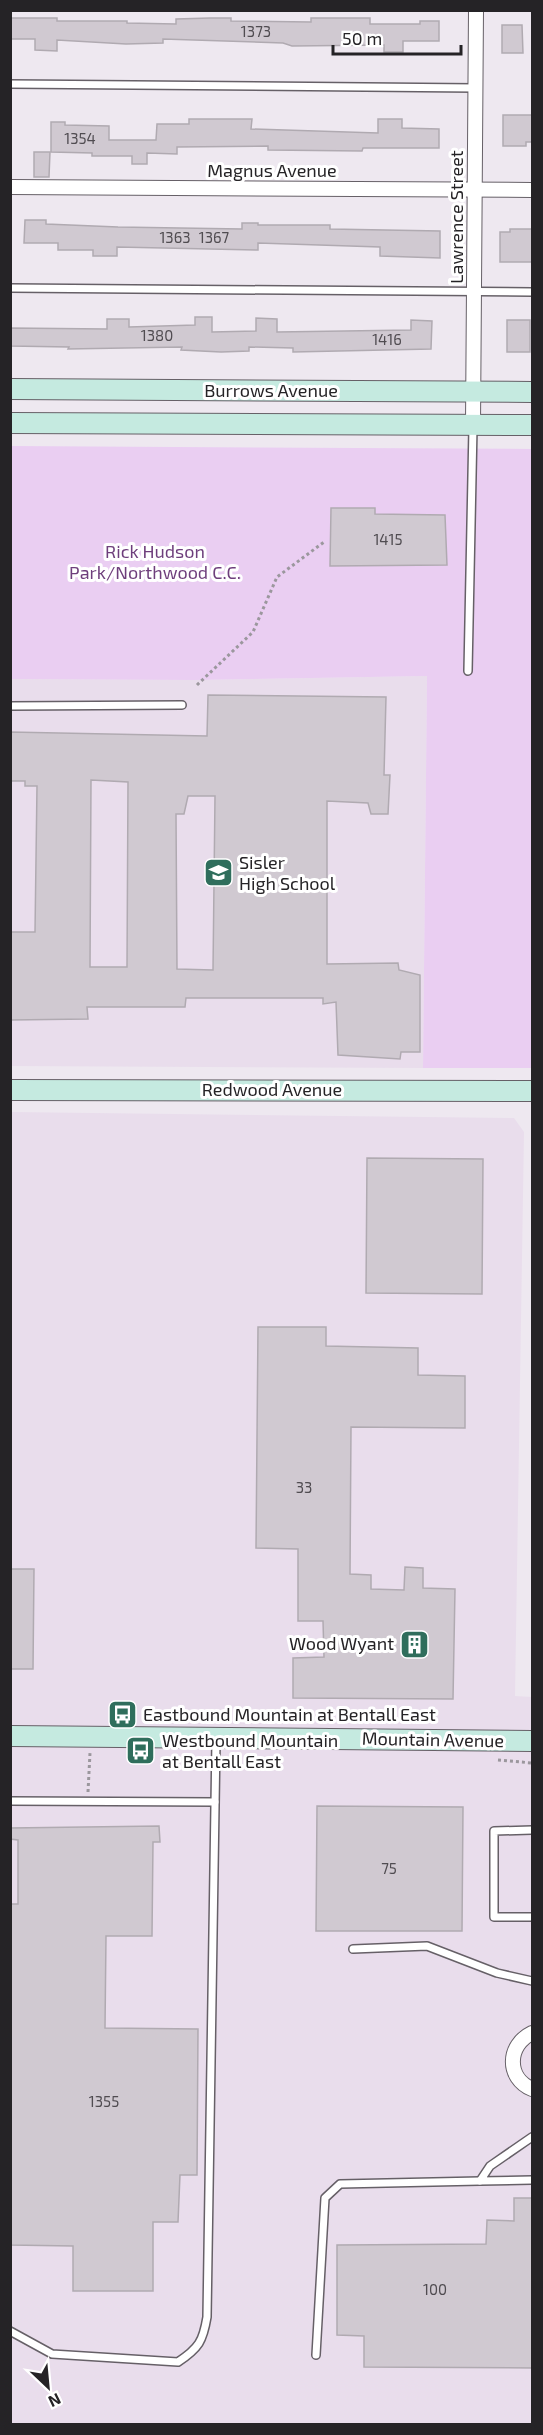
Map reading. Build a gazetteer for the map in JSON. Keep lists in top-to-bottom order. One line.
{"streets":{"street":["Magnus Avenue","Lawrence Street","Burrows Avenue","Redwood Avenue","Mountain Avenue"]},"crossings":[["Magnus Avenue","Lawrence Street"],["Lawrence Street","Burrows Avenue"]],"parks":["Rick Hudson Park/Northwood C.C."],"places":{"school or university":["Sisler High School"],"building":["Wood Wyant"],"bus stop":["Eastbound Mountain at Bentall East","Westbound Mountain at Bentall East"]},"house_numbers":["1373","1354","1363","1367","1380","1416","1415","33","75","1355","100"],"scale_bar":"50 m","north":"bottom right"}
